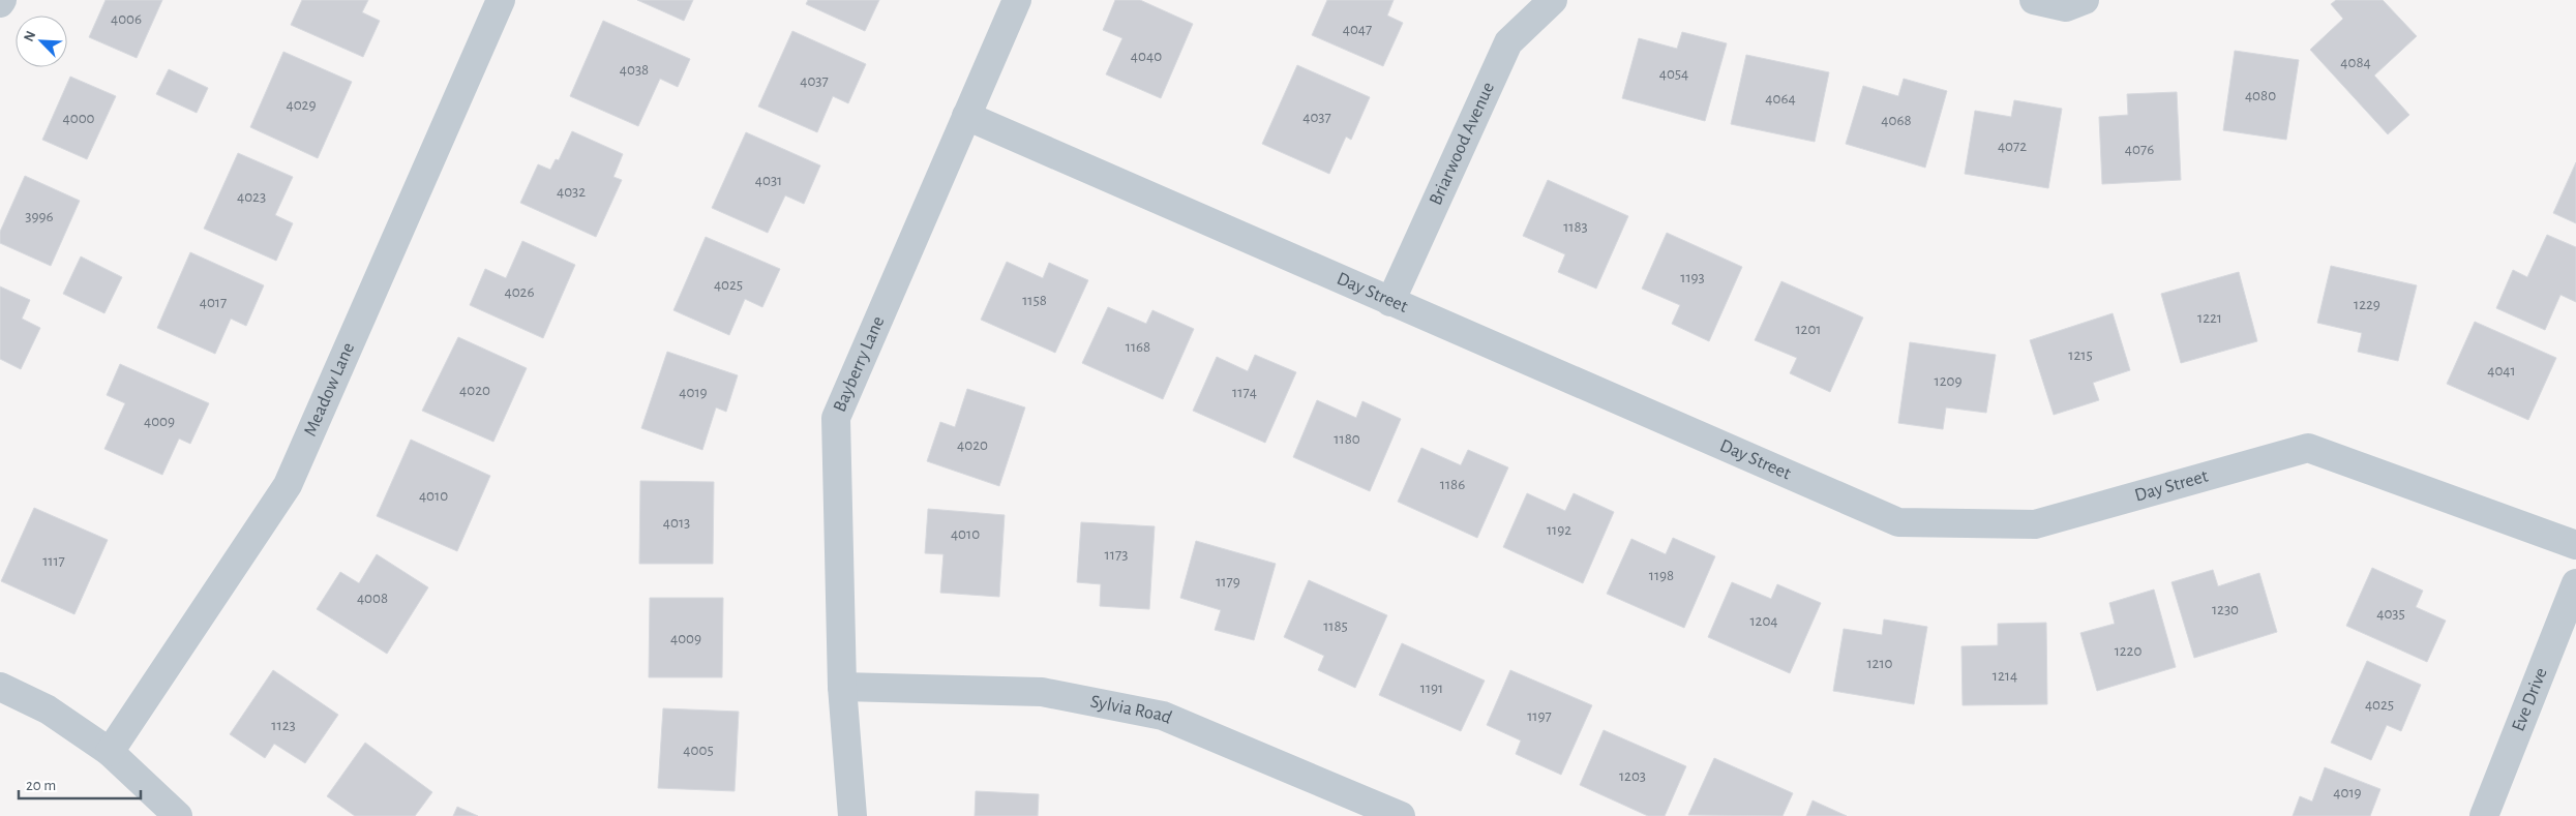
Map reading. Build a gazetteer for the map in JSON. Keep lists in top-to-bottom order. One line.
{"streets":{"street":["Briarwood Avenue","Day Street","Bayberry Lane","Meadow Lane","Eve Drive","Sylvia Road"]},"crossings":[["Briarwood Avenue","Day Street"],["Day Street","Bayberry Lane"],["Bayberry Lane","Sylvia Road"]],"house_numbers":["4006","4047","4040","4084","4038","4054","4037","4080","4064","4029","4037","4000","4068","4072","4076","4031","4032","4023","3996","1183","1193","4025","4026","1158","4017","1229","1221","1201","1168","1215","4041","1209","4020","4019","1174","4009","1180","4020","1186","4010","4013","1192","4010","1173","1117","1198","1179","4008","1230","4035","1204","1185","4009","1220","1210","1214","1191","4025","1197","1123","4005","1203","4019"],"scale_bar":"20 m","north":"top left"}
